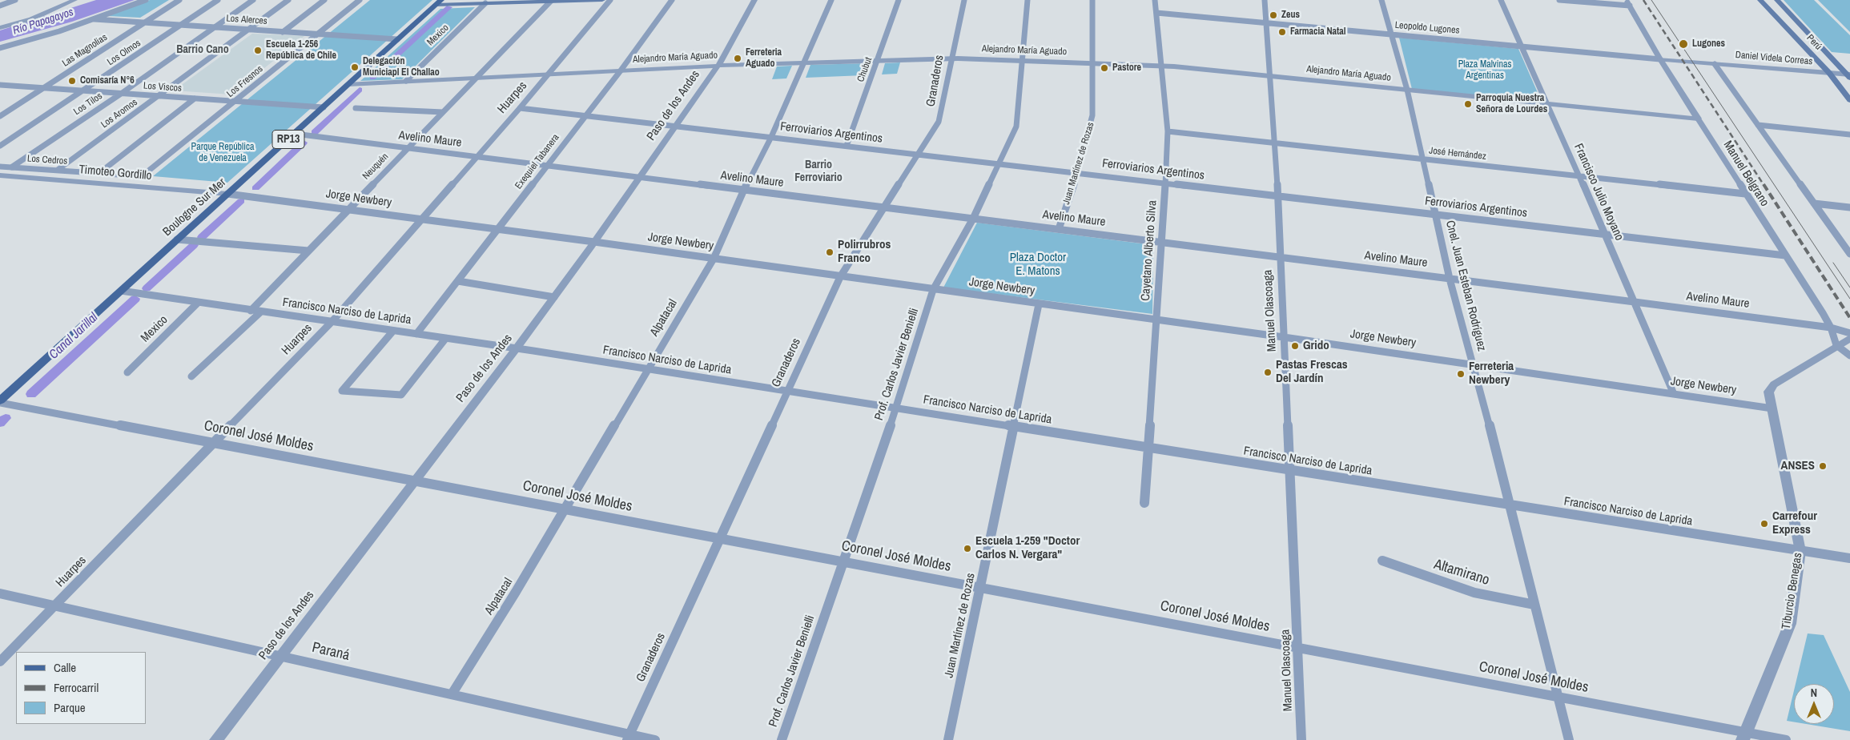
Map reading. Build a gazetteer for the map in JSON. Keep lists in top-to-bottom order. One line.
{"streets":{"main road":["Perú","RP13","Boulogne Sur Mer"],"street":["Los Alerces","Leopoldo Lugones","Mexico","Las Magnolias","Alejandro María Aguado","Los Olmos","Daniel Videla Correas","Chubut","Granaderos","Los Fresnos","Los Viscos","Huarpes","Los Tilos","Paso de los Andes","Los Aromos","Ferroviarios Argentinos","Avelino Maure","José Hernández","Los Cedros","Exequiel Tabanera","Juan Martínez de Rozas","Neuquén","Timoteo Gordillo","Manuel Belgrano","Francisco Julio Moyano","Jorge Newbery","Cayetano Alberto Silva","Cnel. Juan Esteban Rodríguez","Manuel Olascoaga","Francisco Narciso de Laprida","Alpatacal","Prof. Carlos Javier Benielli","Coronel José Moldes","Altamirano","Tiburcio Benegas","Paraná"]},"crossings":[["Los Alerces","Las Magnolias"],["Los Alerces","Los Olmos"],["Los Alerces","Los Fresnos"],["Los Alerces","Los Tilos"],["Los Alerces","Los Aromos"],["Los Alerces","Boulogne Sur Mer"],["Leopoldo Lugones","Daniel Videla Correas"],["Leopoldo Lugones","Manuel Belgrano"],["Leopoldo Lugones","Francisco Julio Moyano"],["Leopoldo Lugones","Cayetano Alberto Silva"],["Leopoldo Lugones","Cnel. Juan Esteban Rodríguez"],["Leopoldo Lugones","Manuel Olascoaga"],["Mexico","Alejandro María Aguado"],["Mexico","Francisco Narciso de Laprida"],["Perú","Daniel Videla Correas"],["Las Magnolias","Los Viscos"],["Alejandro María Aguado","Chubut"],["Alejandro María Aguado","Granaderos"],["Alejandro María Aguado","Huarpes"],["Alejandro María Aguado","Paso de los Andes"],["Alejandro María Aguado","Exequiel Tabanera"],["Alejandro María Aguado","Juan Martínez de Rozas"],["Alejandro María Aguado","Neuquén"],["Alejandro María Aguado","Manuel Belgrano"],["Alejandro María Aguado","Francisco Julio Moyano"],["Alejandro María Aguado","Boulogne Sur Mer"],["Alejandro María Aguado","Cayetano Alberto Silva"],["Alejandro María Aguado","Cnel. Juan Esteban Rodríguez"],["Alejandro María Aguado","Manuel Olascoaga"],["Alejandro María Aguado","Alpatacal"],["Alejandro María Aguado","Prof. Carlos Javier Benielli"],["Los Olmos","Los Viscos"],["Chubut","Ferroviarios Argentinos"],["Granaderos","Ferroviarios Argentinos"],["Granaderos","Avelino Maure"],["Granaderos","Jorge Newbery"],["Granaderos","Francisco Narciso de Laprida"],["Granaderos","Coronel José Moldes"],["Granaderos","Paraná"],["Los Fresnos","Los Viscos"],["Los Fresnos","Los Cedros"],["Los Viscos","Los Tilos"],["Los Viscos","Los Aromos"],["Los Viscos","Boulogne Sur Mer"],["Huarpes","Ferroviarios Argentinos"],["Huarpes","Avelino Maure"],["Huarpes","Jorge Newbery"],["Huarpes","Francisco Narciso de Laprida"],["Huarpes","Coronel José Moldes"],["Huarpes","Paraná"],["Los Tilos","Los Cedros"],["Paso de los Andes","Ferroviarios Argentinos"],["Paso de los Andes","Avelino Maure"],["Paso de los Andes","Jorge Newbery"],["Paso de los Andes","Francisco Narciso de Laprida"],["Paso de los Andes","Coronel José Moldes"],["Paso de los Andes","Paraná"],["Los Aromos","Los Cedros"],["Ferroviarios Argentinos","Exequiel Tabanera"],["Ferroviarios Argentinos","Juan Martínez de Rozas"],["Ferroviarios Argentinos","Manuel Belgrano"],["Ferroviarios Argentinos","Francisco Julio Moyano"],["Ferroviarios Argentinos","Cayetano Alberto Silva"],["Ferroviarios Argentinos","Cnel. Juan Esteban Rodríguez"],["Ferroviarios Argentinos","Manuel Olascoaga"],["Ferroviarios Argentinos","Alpatacal"],["Ferroviarios Argentinos","Prof. Carlos Javier Benielli"],["Avelino Maure","Exequiel Tabanera"],["Avelino Maure","Juan Martínez de Rozas"],["Avelino Maure","Neuquén"],["Avelino Maure","Manuel Belgrano"],["Avelino Maure","Francisco Julio Moyano"],["Avelino Maure","Boulogne Sur Mer"],["Avelino Maure","Cayetano Alberto Silva"],["Avelino Maure","Cnel. Juan Esteban Rodríguez"],["Avelino Maure","Manuel Olascoaga"],["Avelino Maure","Alpatacal"],["Avelino Maure","Prof. Carlos Javier Benielli"],["José Hernández","Manuel Belgrano"],["José Hernández","Francisco Julio Moyano"],["José Hernández","Cayetano Alberto Silva"],["José Hernández","Cnel. Juan Esteban Rodríguez"],["José Hernández","Manuel Olascoaga"],["Exequiel Tabanera","Jorge Newbery"],["Exequiel Tabanera","Francisco Narciso de Laprida"],["Juan Martínez de Rozas","Jorge Newbery"],["Juan Martínez de Rozas","Francisco Narciso de Laprida"],["Juan Martínez de Rozas","Coronel José Moldes"],["Neuquén","Jorge Newbery"],["Neuquén","Francisco Narciso de Laprida"],["Timoteo Gordillo","Jorge Newbery"],["Timoteo Gordillo","Boulogne Sur Mer"],["Manuel Belgrano","Tiburcio Benegas"],["Francisco Julio Moyano","Jorge Newbery"],["Jorge Newbery","Boulogne Sur Mer"],["Jorge Newbery","Cayetano Alberto Silva"],["Jorge Newbery","Cnel. Juan Esteban Rodríguez"],["Jorge Newbery","Manuel Olascoaga"],["Jorge Newbery","Alpatacal"],["Jorge Newbery","Prof. Carlos Javier Benielli"],["Jorge Newbery","Tiburcio Benegas"],["Boulogne Sur Mer","Francisco Narciso de Laprida"],["Boulogne Sur Mer","Coronel José Moldes"],["Cayetano Alberto Silva","Francisco Narciso de Laprida"],["Cnel. Juan Esteban Rodríguez","Francisco Narciso de Laprida"],["Cnel. Juan Esteban Rodríguez","Coronel José Moldes"],["Cnel. Juan Esteban Rodríguez","Altamirano"],["Manuel Olascoaga","Francisco Narciso de Laprida"],["Manuel Olascoaga","Coronel José Moldes"],["Francisco Narciso de Laprida","Alpatacal"],["Francisco Narciso de Laprida","Prof. Carlos Javier Benielli"],["Francisco Narciso de Laprida","Tiburcio Benegas"],["Alpatacal","Coronel José Moldes"],["Alpatacal","Paraná"],["Prof. Carlos Javier Benielli","Coronel José Moldes"],["Coronel José Moldes","Tiburcio Benegas"]],"districts":["Barrio Cano","Barrio Ferroviario"],"water":["Río Papagayos","Canal Jarillal"],"parks":["Plaza Malvinas Argentinas","Parque República de Venezuela","Plaza Doctor E. Matons"],"places":["Zeus","Farmacia Natal","Lugones","Escuela 1-256 República de Chile","Ferreteria Aguado","Delegación Municiapl El Challao","Pastore","Comisaría N°6","Parroquia Nuestra Señora de Lourdes","Polirrubros Franco","Grido","Pastas Frescas Del Jardín","Ferreteria Newbery","ANSES","Carrefour Express","Escuela 1-259 \"Doctor Carlos N. Vergara\""],"legend":["Calle","Ferrocarril","Parque"],"north":"top"}
